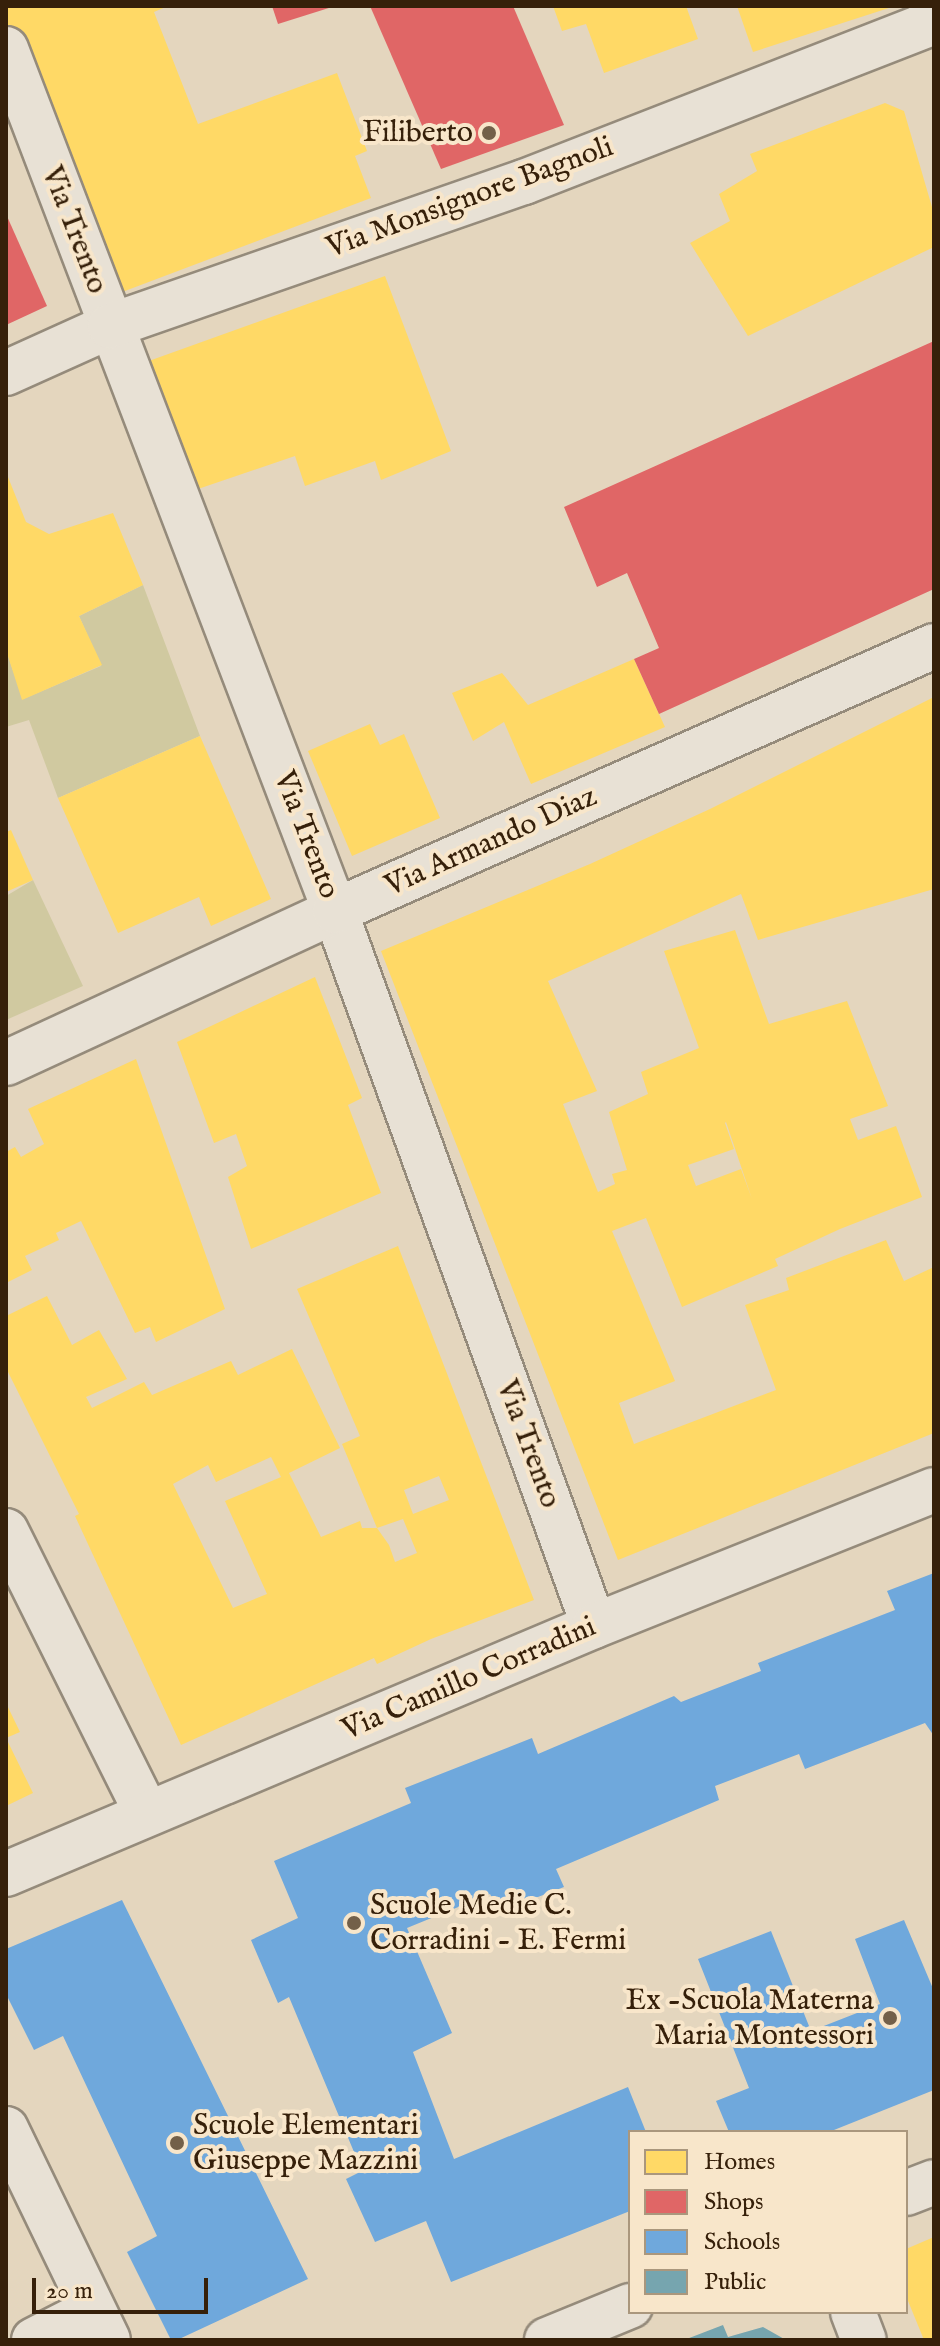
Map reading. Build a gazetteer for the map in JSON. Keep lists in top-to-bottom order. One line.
{"streets":{"street":["Via Monsignore Bagnoli","Via Trento","Via Armando Diaz","Via Camillo Corradini"]},"crossings":[["Via Monsignore Bagnoli","Via Trento"],["Via Trento","Via Armando Diaz"],["Via Trento","Via Camillo Corradini"]],"places":["Filiberto","Scuole Medie C. Corradini - E. Fermi","Ex -Scuola Materna Maria Montessori","Scuole Elementari Giuseppe Mazzini"],"legend":["Homes","Shops","Schools","Public"],"scale_bar":"20 m"}
